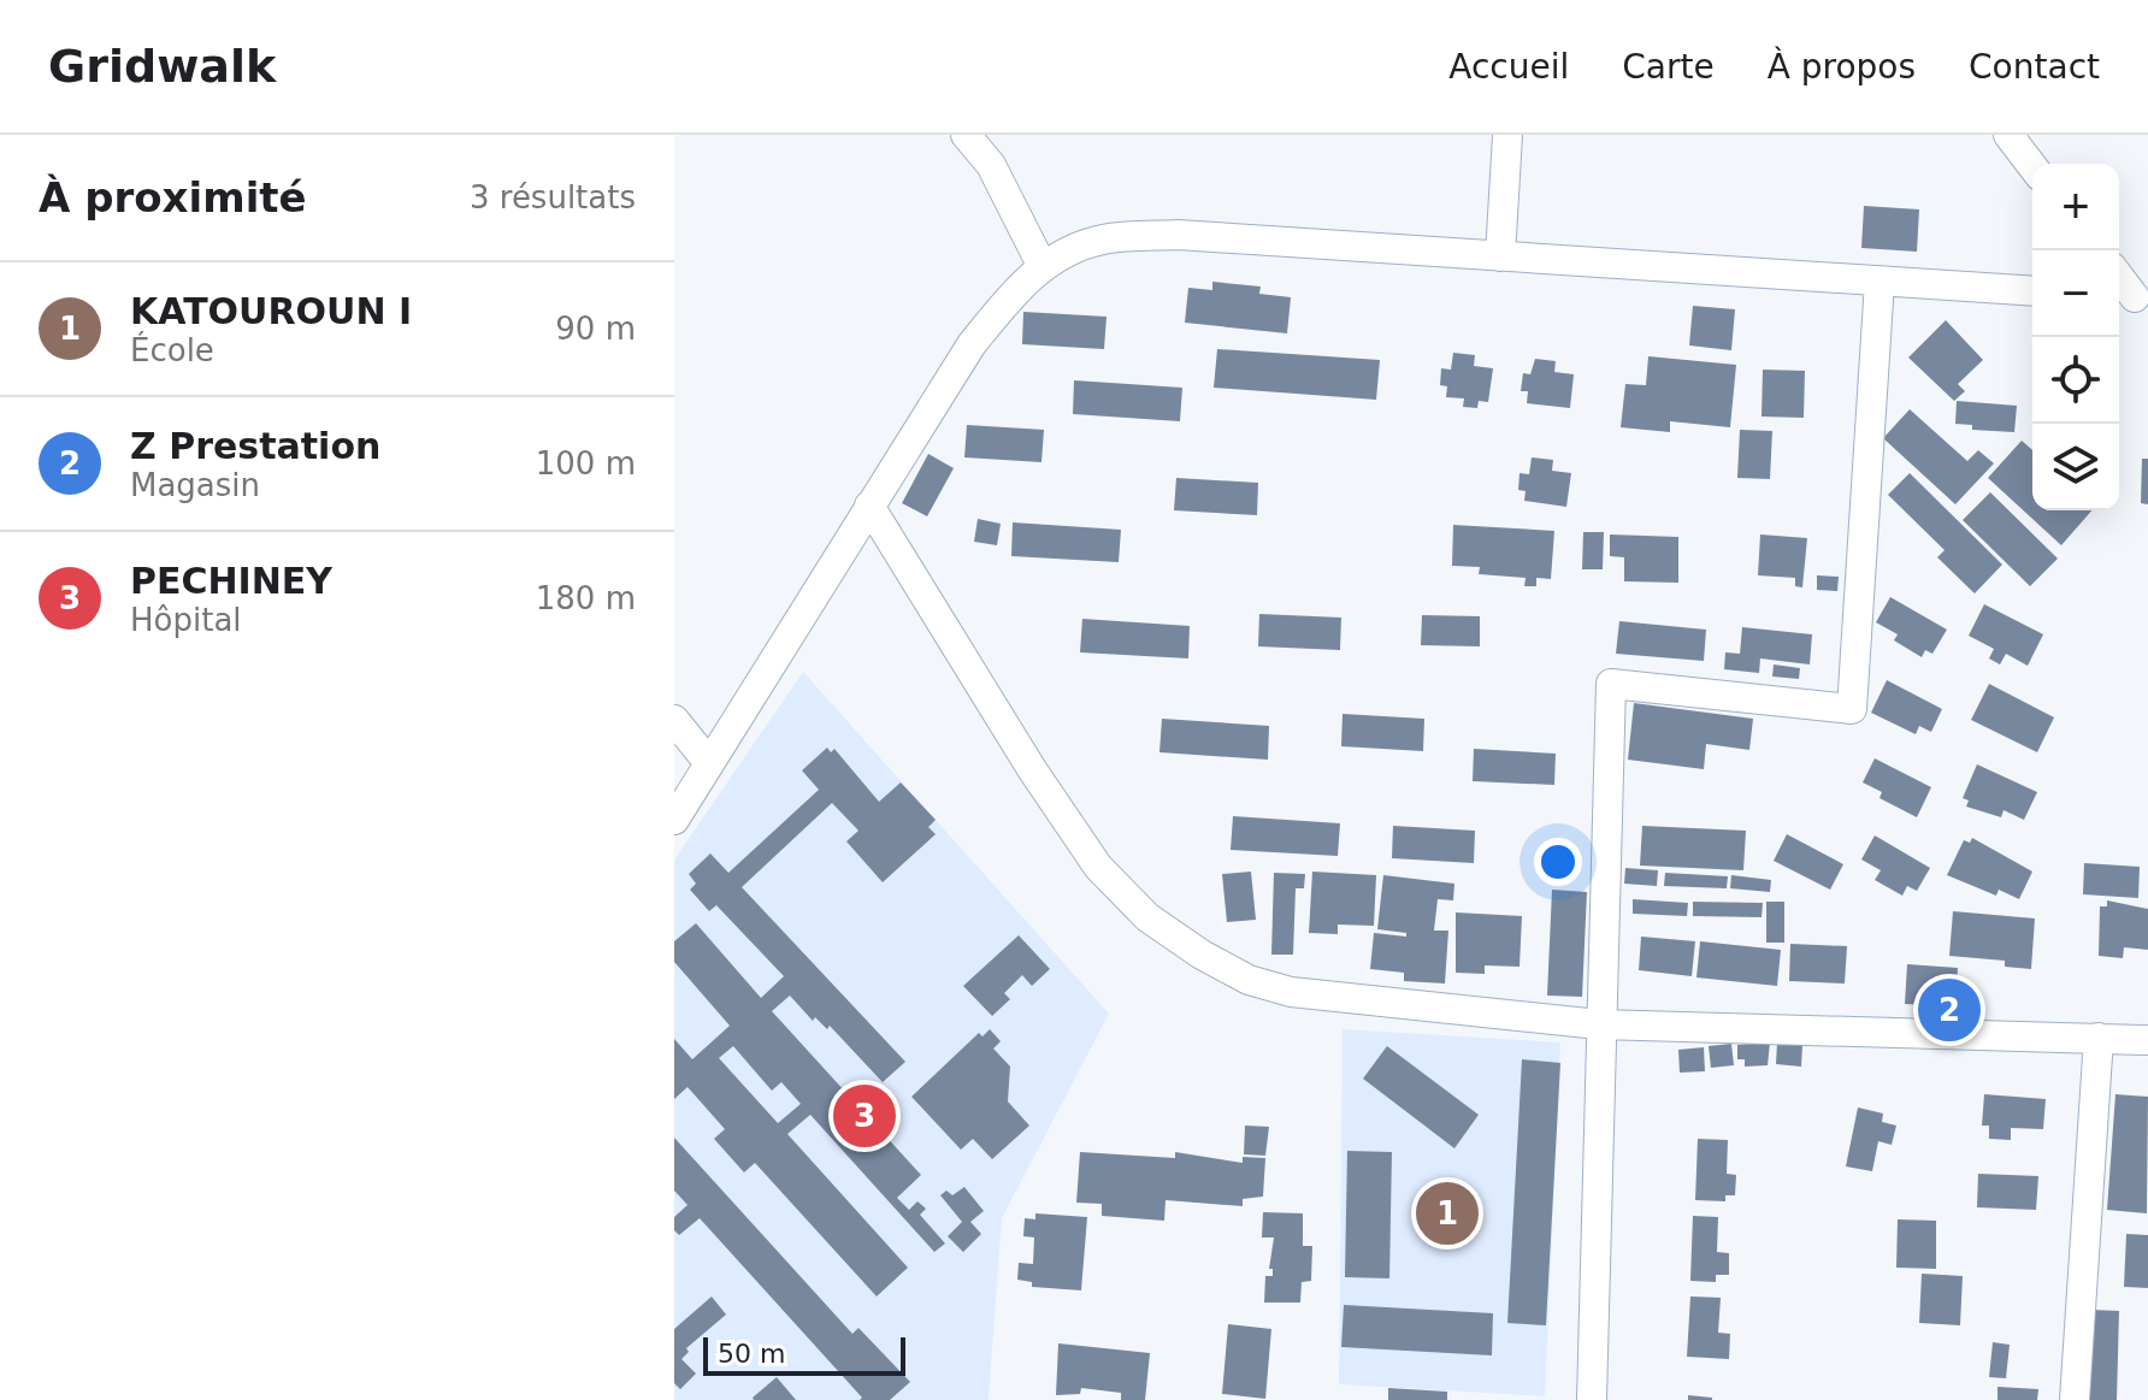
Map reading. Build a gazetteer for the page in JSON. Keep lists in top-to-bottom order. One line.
{"scale_bar":"50 m","page":{"header":"Gridwalk","nav":["Accueil","Carte","À propos","Contact"],"heading":["À proximité","3 résultats"],"map_buttons":["+","−"],"list":[{"mark":"1","name":"KATOUROUN I","note":"École","value":"90 m"},{"mark":"2","name":"Z Prestation","note":"Magasin","value":"100 m"},{"mark":"3","name":"PECHINEY","note":"Hôpital","value":"180 m"}],"pins":["2","3","1"],"scale":"50 m"}}
